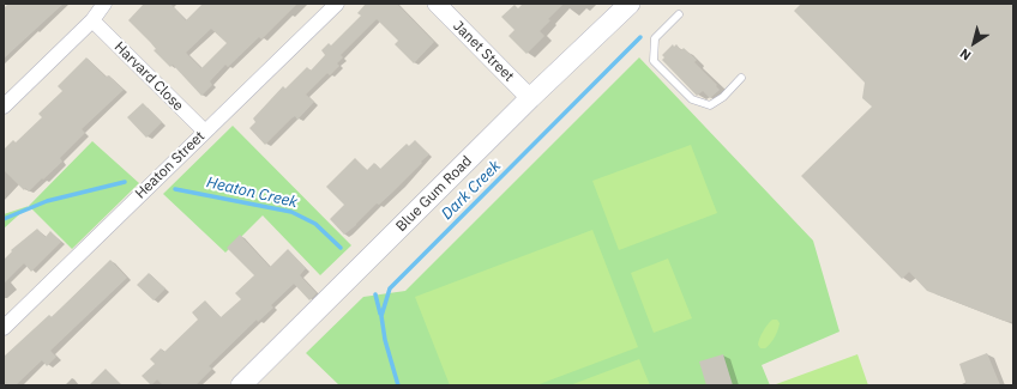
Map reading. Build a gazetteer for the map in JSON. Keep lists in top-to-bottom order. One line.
{"streets":{"main road":["Blue Gum Road"],"street":["Janet Street","Harvard Close","Heaton Street"]},"crossings":[["Janet Street","Blue Gum Road"],["Harvard Close","Heaton Street"]],"water":["Dark Creek","Heaton Creek"],"north":"bottom left"}
